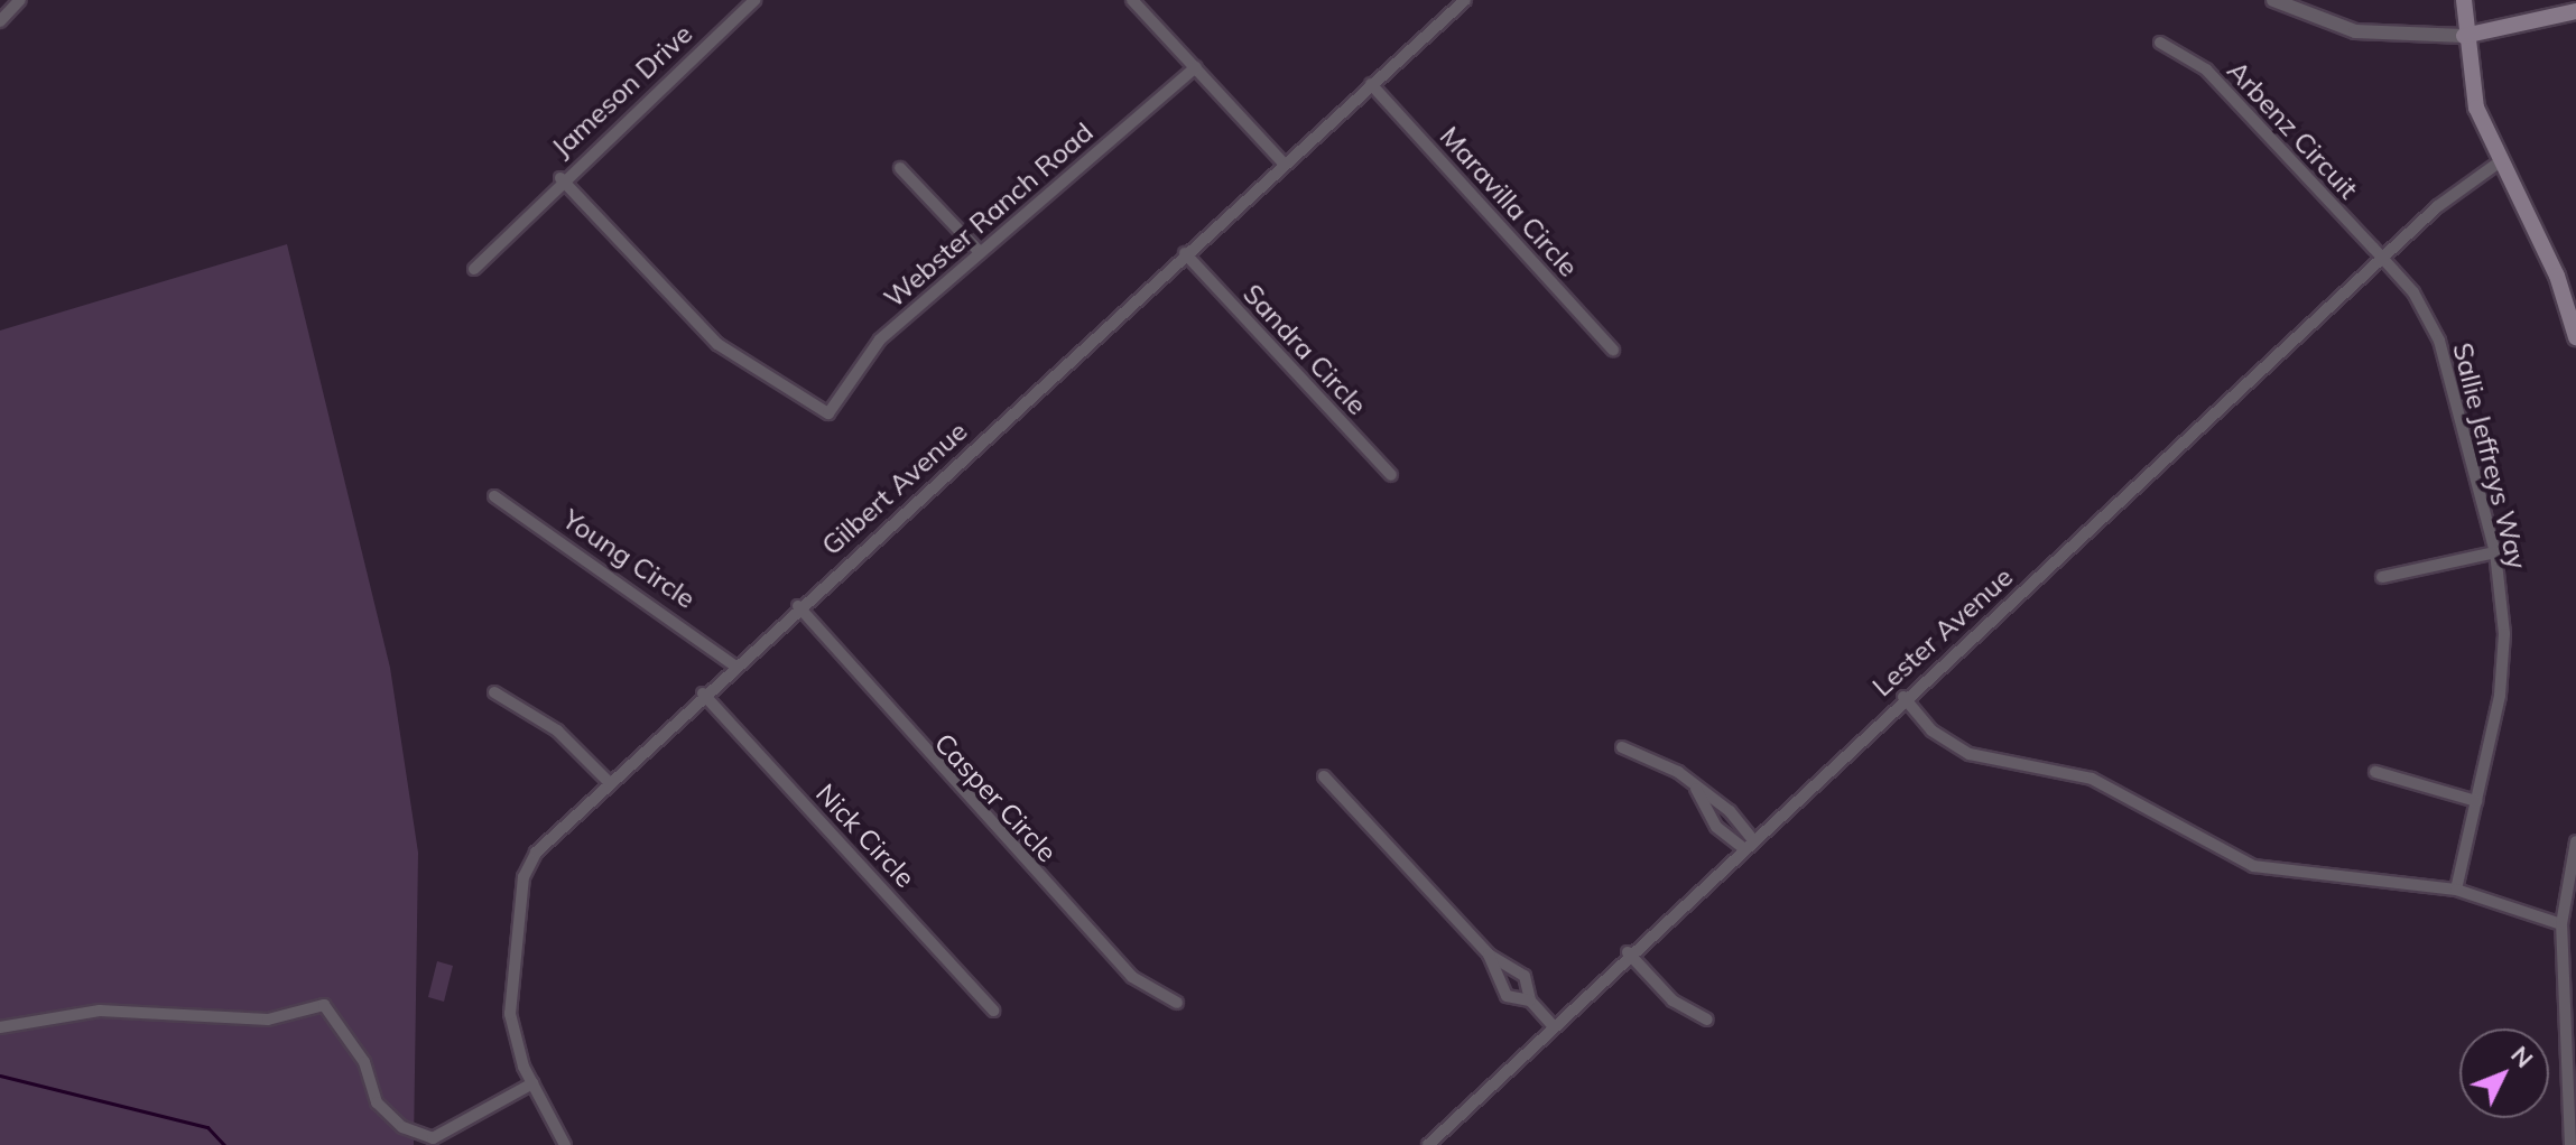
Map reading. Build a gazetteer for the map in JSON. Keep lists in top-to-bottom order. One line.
{"streets":{"street":["Jameson Drive","Arbenz Circuit","Maravilla Circle","Webster Ranch Road","Sandra Circle","Sallie Jeffreys Way","Gilbert Avenue","Young Circle","Lester Avenue","Casper Circle","Nick Circle"]},"crossings":[["Jameson Drive","Webster Ranch Road"],["Arbenz Circuit","Sallie Jeffreys Way"],["Arbenz Circuit","Lester Avenue"],["Maravilla Circle","Gilbert Avenue"],["Sandra Circle","Gilbert Avenue"],["Sallie Jeffreys Way","Lester Avenue"],["Gilbert Avenue","Young Circle"],["Gilbert Avenue","Casper Circle"],["Gilbert Avenue","Nick Circle"]],"north":"top right"}
